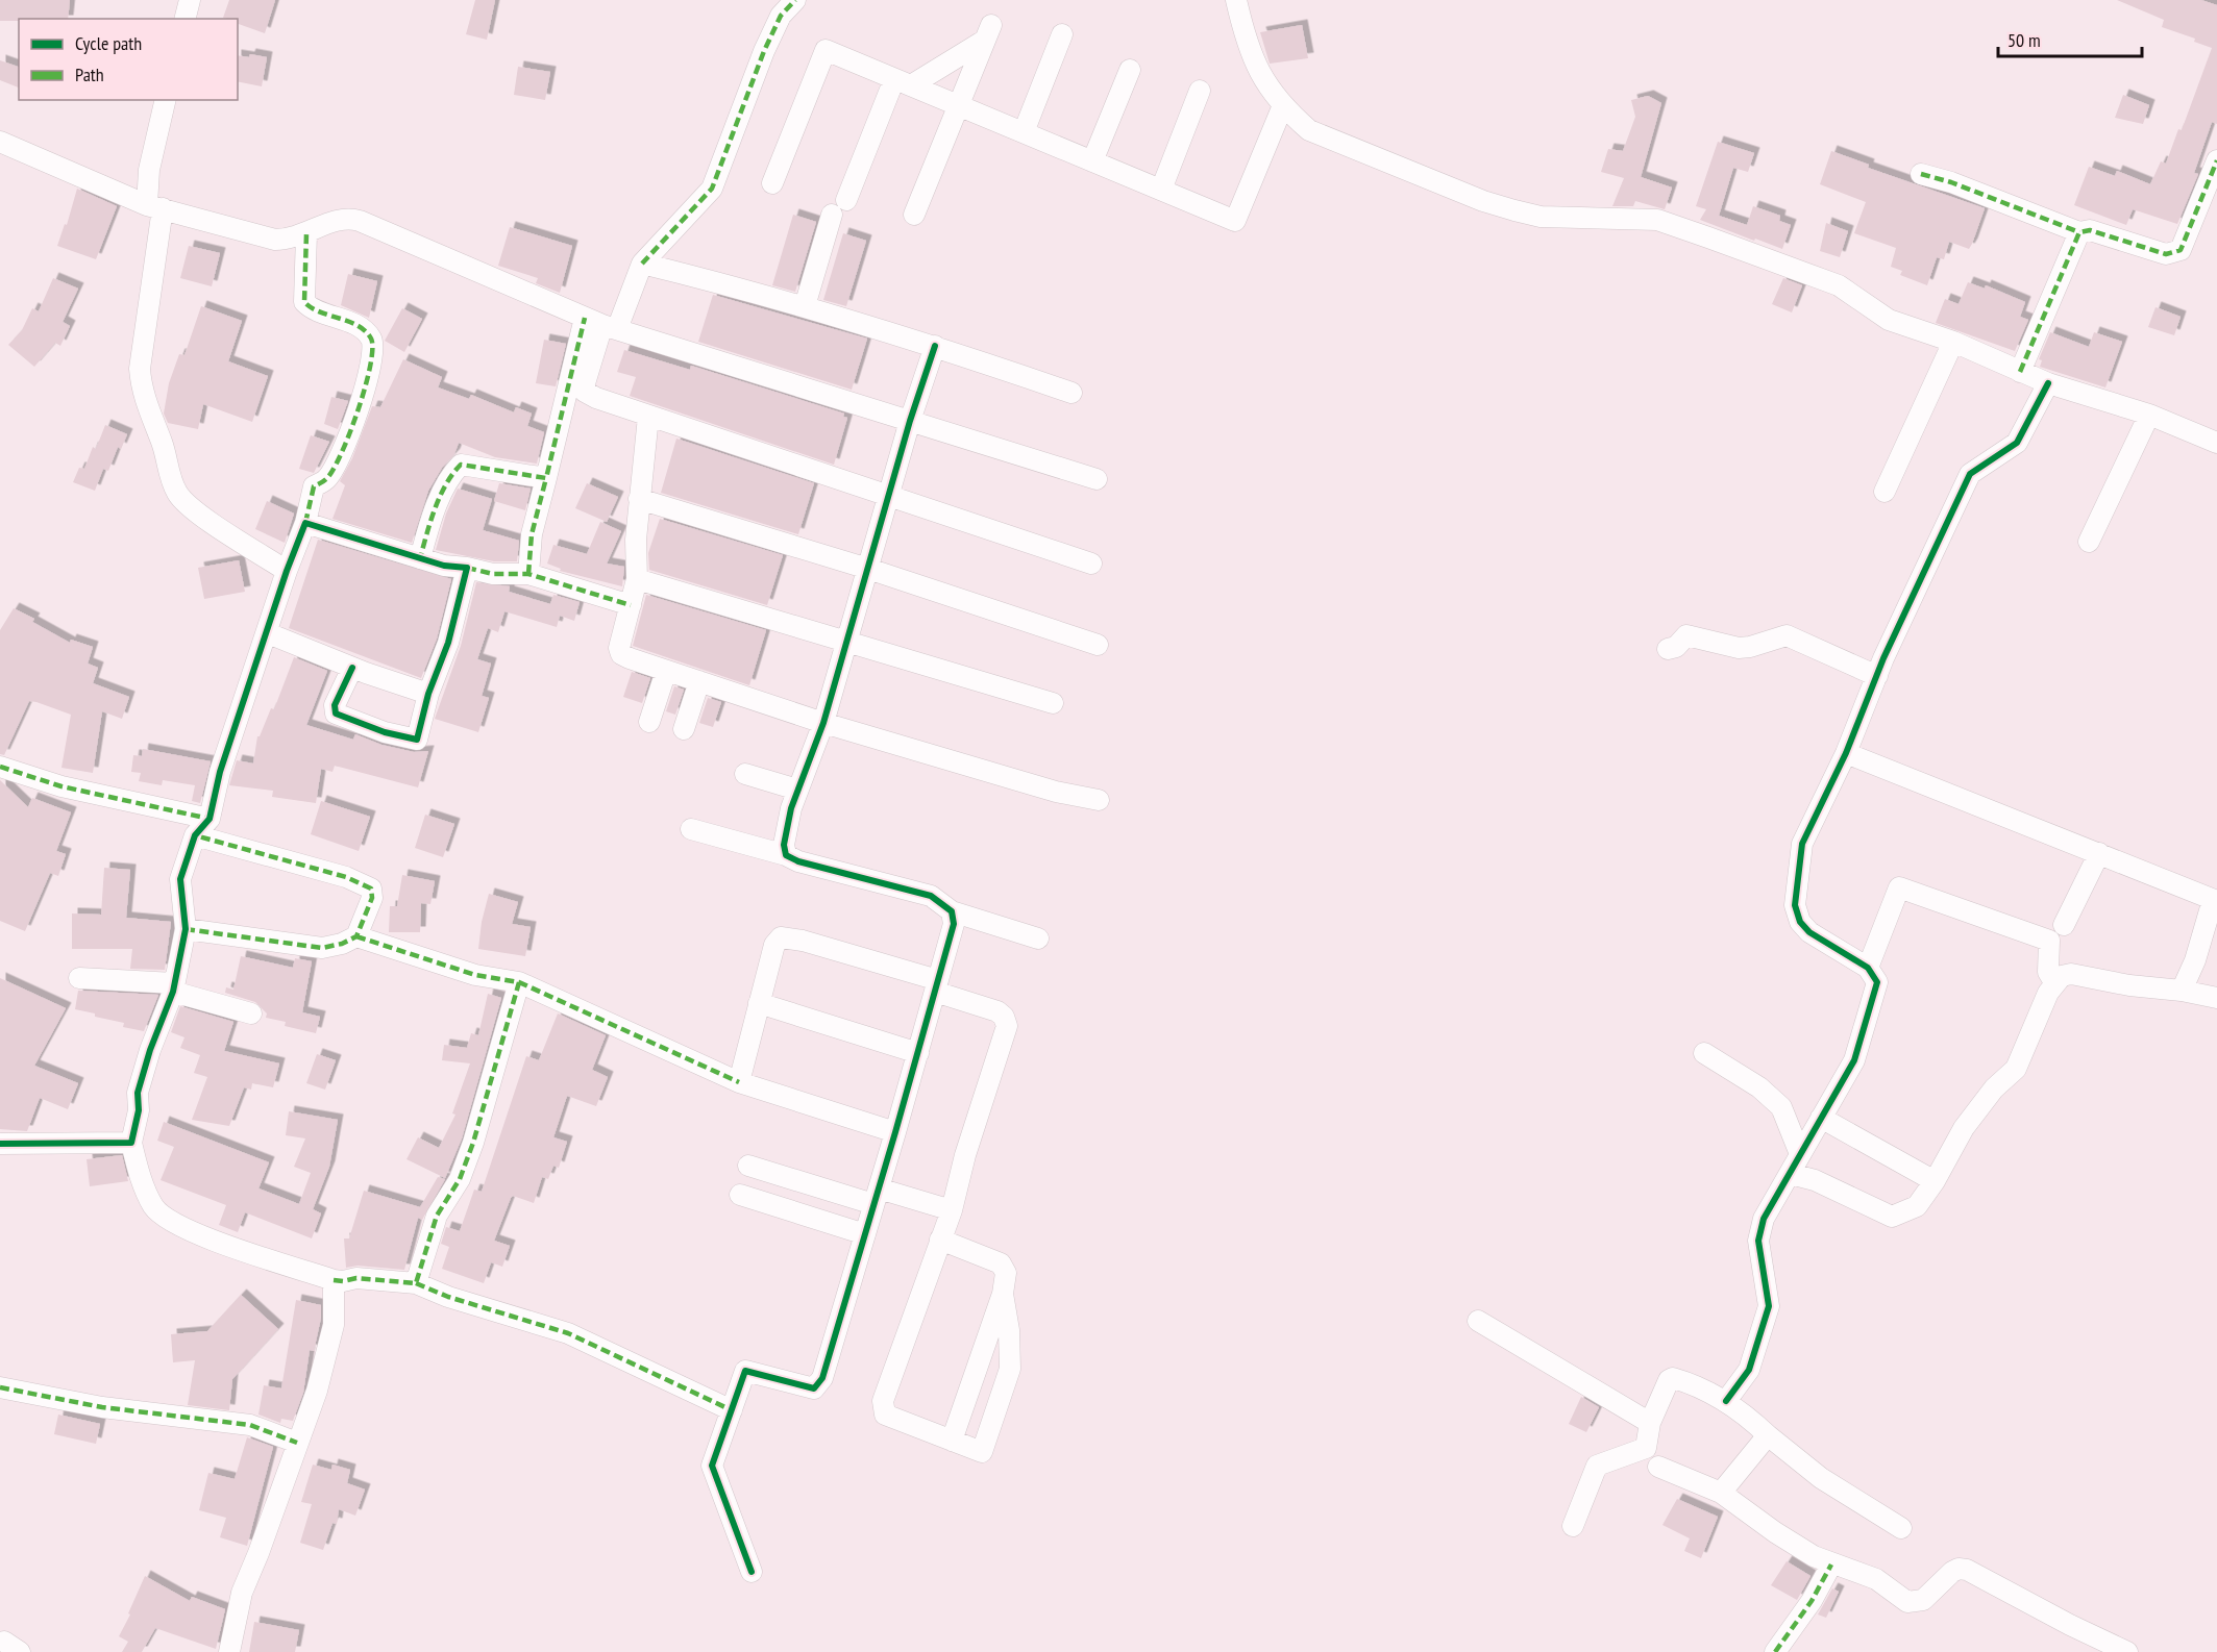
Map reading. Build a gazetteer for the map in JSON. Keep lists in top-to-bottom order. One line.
{"legend":["Cycle path","Path"],"scale_bar":"50 m"}
